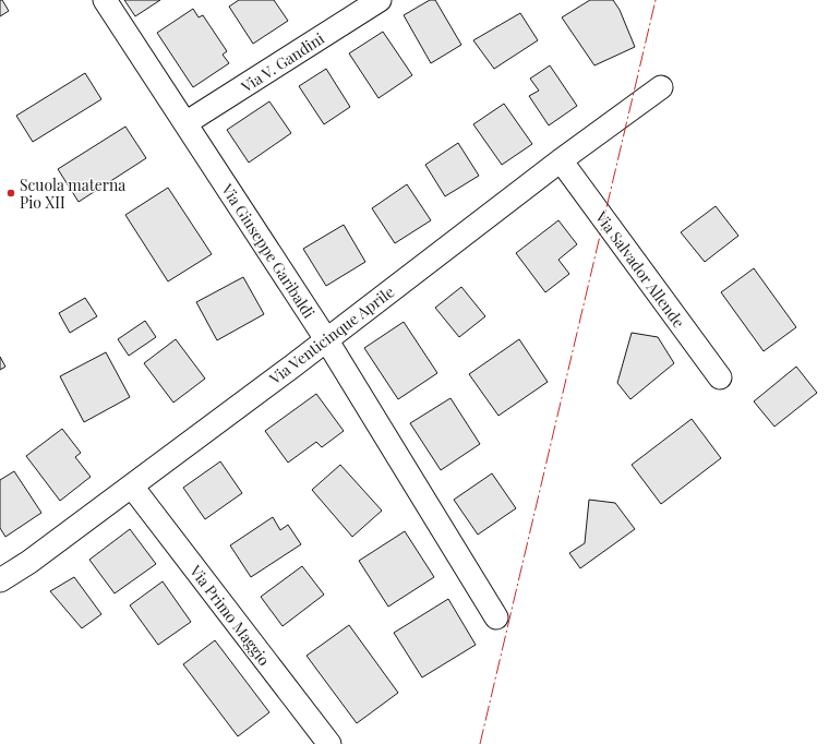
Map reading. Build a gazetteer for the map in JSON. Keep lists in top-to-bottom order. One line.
{"streets":{"street":["Via V. Gandini","Via Giuseppe Garibaldi","Via Salvador Allende","Via Venticinque Aprile","Via Primo Maggio"]},"crossings":[["Via V. Gandini","Via Giuseppe Garibaldi"],["Via Giuseppe Garibaldi","Via Venticinque Aprile"],["Via Salvador Allende","Via Venticinque Aprile"],["Via Venticinque Aprile","Via Primo Maggio"]],"places":["Scuola materna Pio XII"]}
